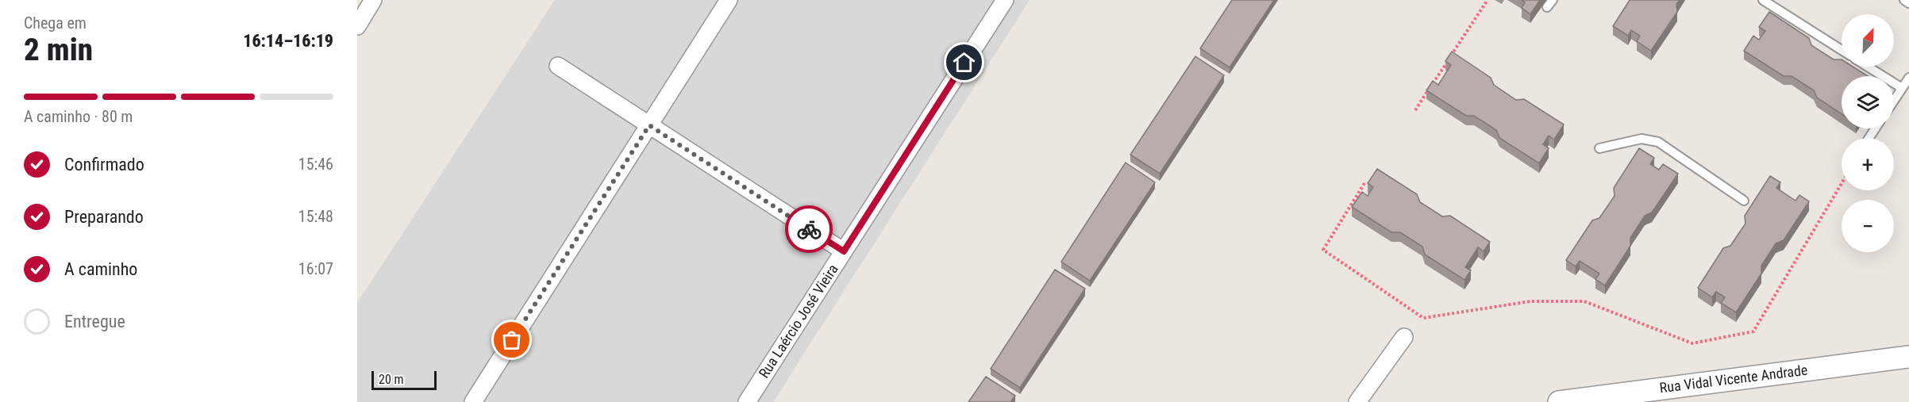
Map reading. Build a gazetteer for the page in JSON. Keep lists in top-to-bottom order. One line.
{"streets":{"street":["Rua Laércio José Vieira","Rua Vidal Vicente Andrade"]},"scale_bar":"20 m","north":"top right","page":{"heading":["2 min","Chega em","16:14–16:19"],"map_buttons":["+","−"],"bar":"A caminho · 80 m","list":[["Confirmado","15:46"],["Preparando","15:48"],["A caminho","16:07"],"Entregue"],"scale":"20 m"}}
